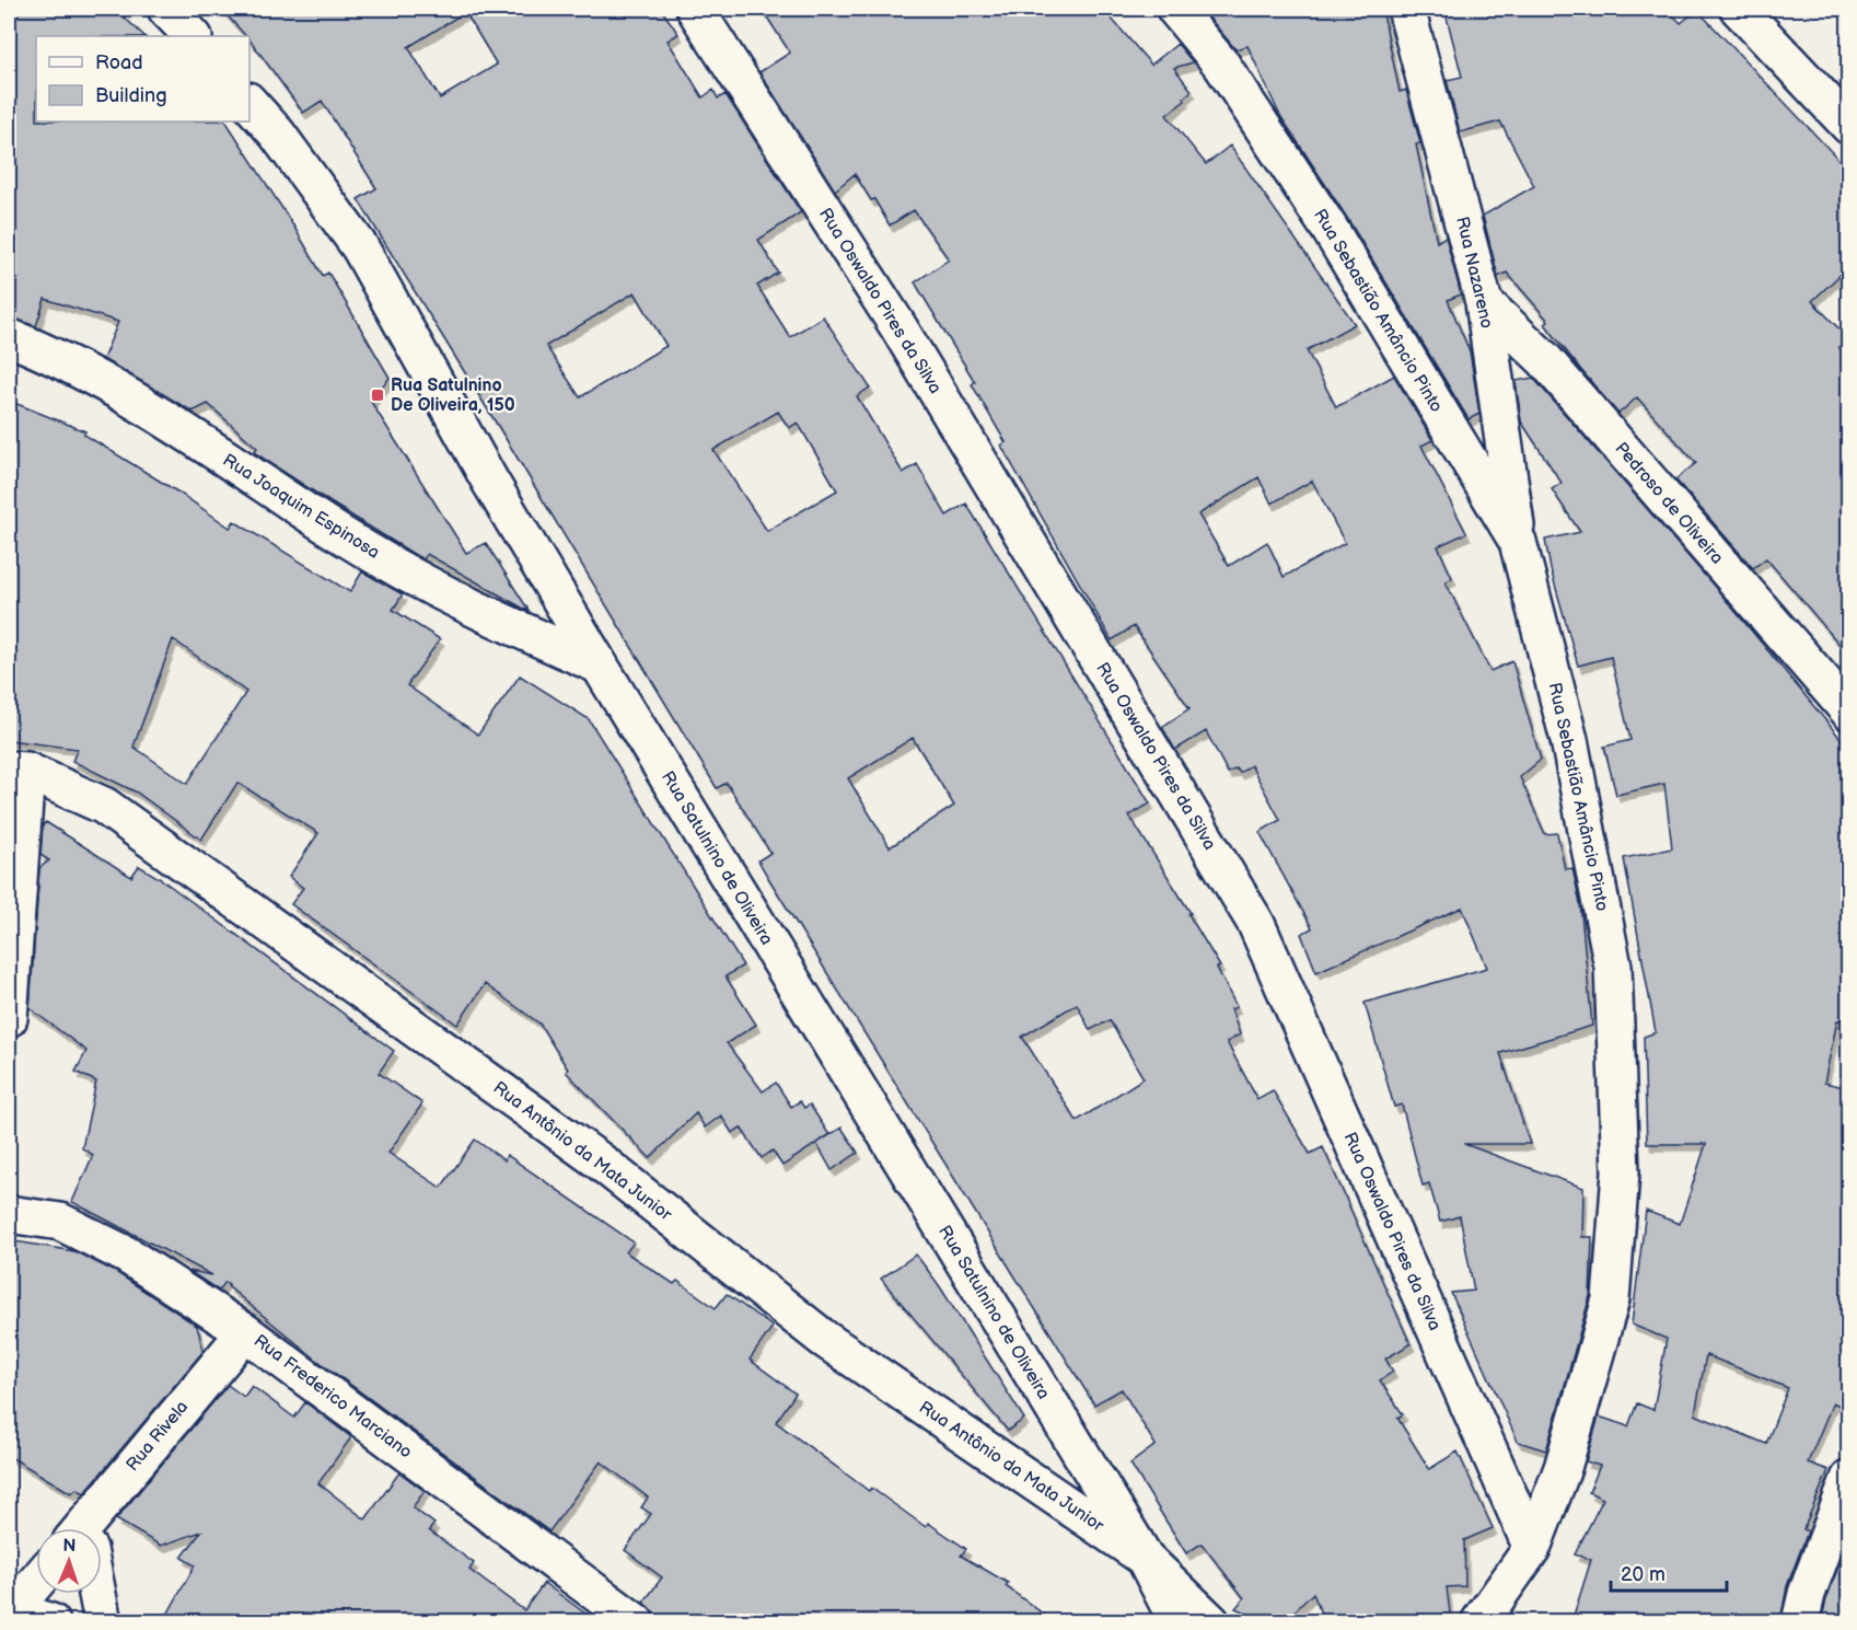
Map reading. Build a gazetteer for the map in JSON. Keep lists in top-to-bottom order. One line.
{"streets":{"street":["Rua Nazareno","Rua Oswaldo Pires da Silva","Rua Sebastião Amâncio Pinto","Pedroso de Oliveira","Rua Joaquim Espinosa","Rua Satulnino de Oliveira","Rua Antônio da Mata Junior","Rua Frederico Marciano","Rua Rivela"]},"crossings":[["Rua Nazareno","Rua Sebastião Amâncio Pinto"],["Rua Nazareno","Pedroso de Oliveira"],["Rua Oswaldo Pires da Silva","Rua Sebastião Amâncio Pinto"],["Rua Joaquim Espinosa","Rua Satulnino de Oliveira"],["Rua Satulnino de Oliveira","Rua Antônio da Mata Junior"],["Rua Frederico Marciano","Rua Rivela"]],"places":{"transit":["Rua Satulnino De Oliveira, 150"]},"legend":["Road","Building"],"scale_bar":"20 m","north":"top"}
